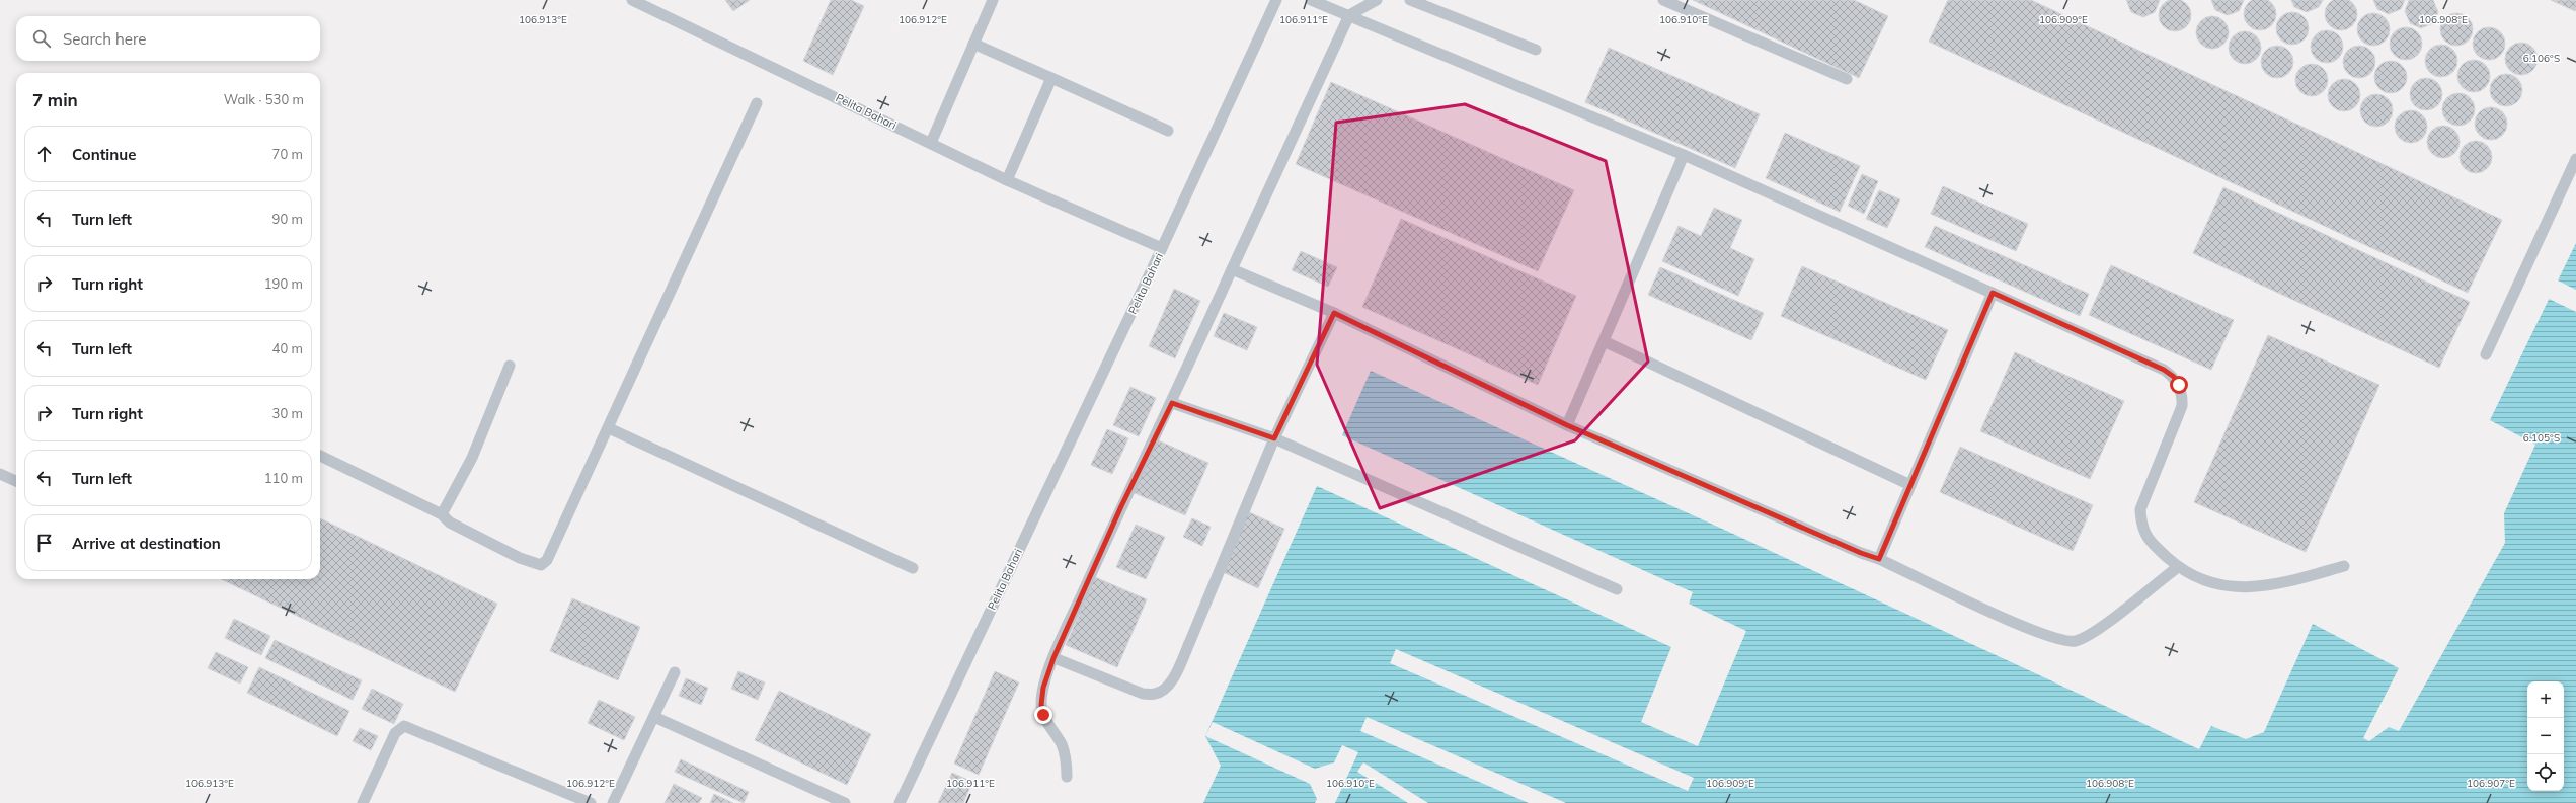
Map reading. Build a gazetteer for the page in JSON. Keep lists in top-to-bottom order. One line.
{"streets":{"lane":["Pelita Bahari"]},"page":{"search":"Search here","heading":["7 min","Walk · 530 m"],"list":[["Continue","70 m"],["Turn left","90 m"],["Turn right","190 m"],["Turn left","40 m"],["Turn right","30 m"],["Turn left","110 m"],"Arrive at destination"],"map_buttons":["+","−"]},"coordinates":["106.911°E","106.910°E","106.913°E","106.912°E","106.909°E","106.908°E","6.106°S","6.105°S","106.907°E"]}
